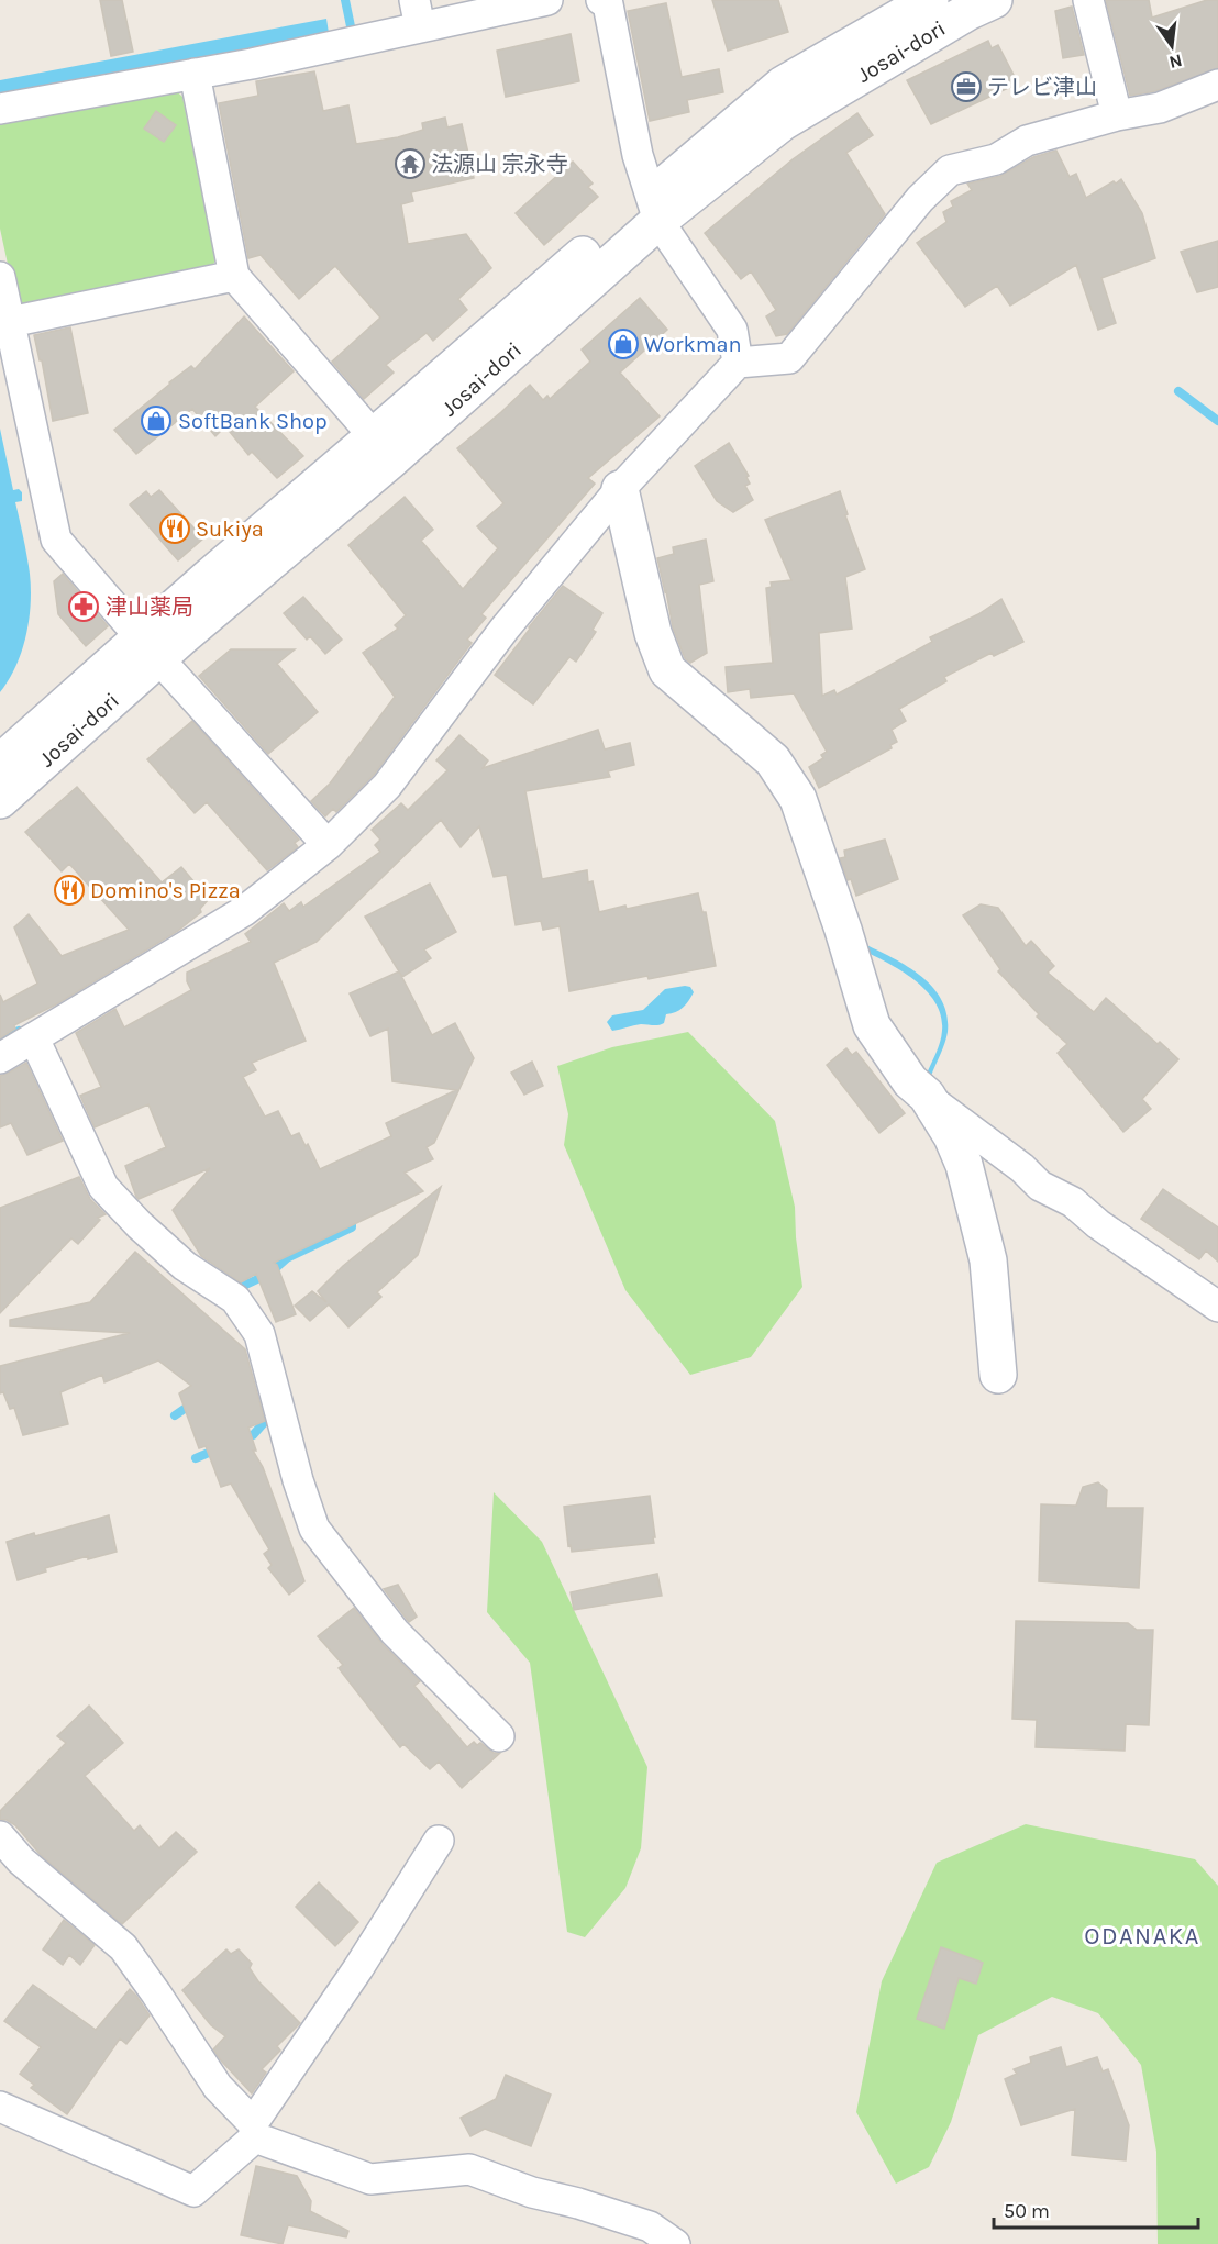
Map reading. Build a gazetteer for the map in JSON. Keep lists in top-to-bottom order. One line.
{"streets":{"street":["Josai-dori"]},"districts":["ODANAKA"],"places":{"office":["テレビ津山"],"temple":["法源山 宗永寺"],"shop":["Workman","SoftBank Shop"],"restaurant":["Sukiya","Domino's Pizza"],"pharmacy":["津山薬局"]},"scale_bar":"50 m","north":"bottom"}
